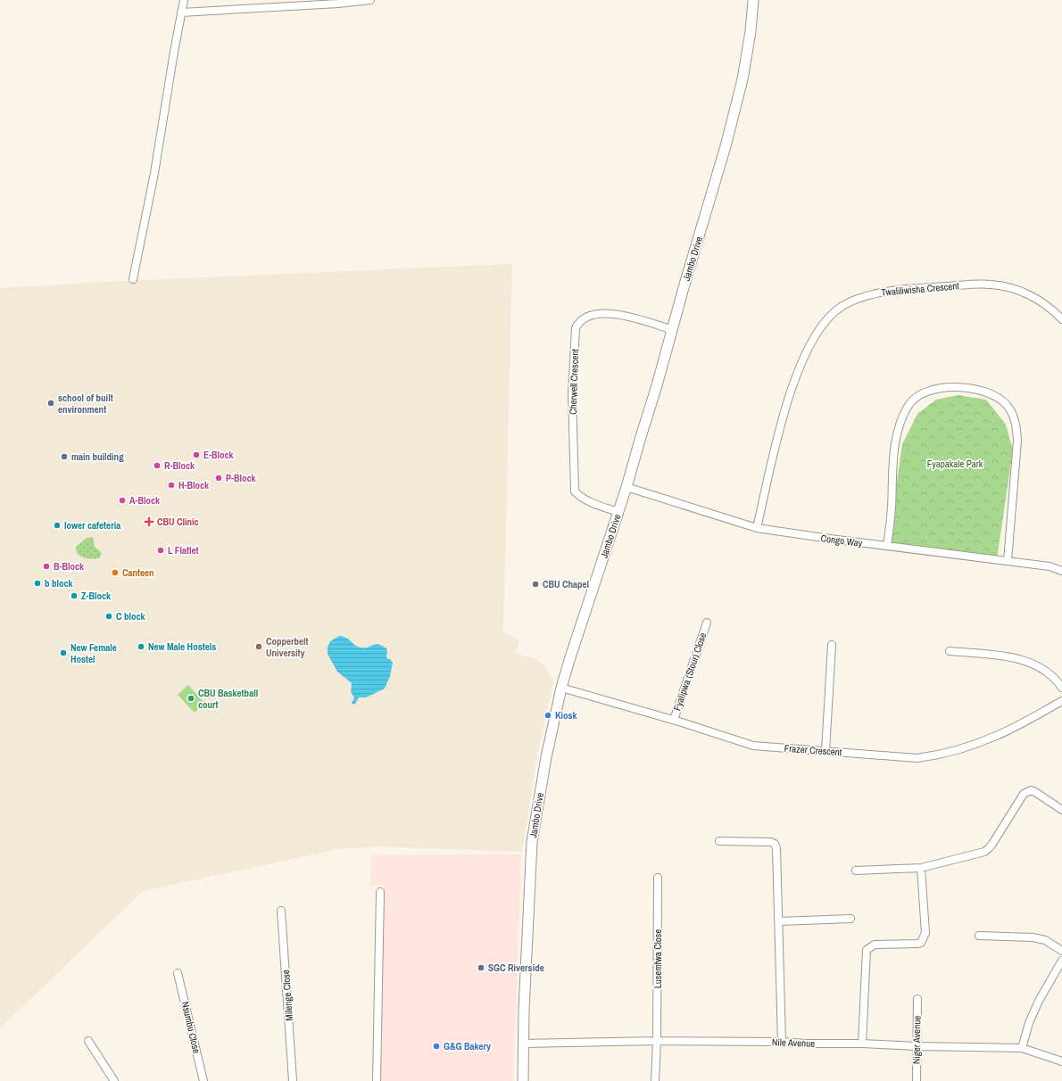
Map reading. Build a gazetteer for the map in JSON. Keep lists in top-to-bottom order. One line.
{"streets":{"main road":["Jambo Drive"],"street":["Twaliliwisha Crescent","Cherwell Crescent","Congo Way","Fyalipwa (Stour) Close","Frazer Crescent","Lusemfwa Close","Milenge Close","Nsumbu Close","Niger Avenue","Nile Avenue"]},"crossings":[["Jambo Drive","Cherwell Crescent"],["Jambo Drive","Congo Way"],["Jambo Drive","Frazer Crescent"],["Jambo Drive","Nile Avenue"],["Twaliliwisha Crescent","Congo Way"],["Fyalipwa (Stour) Close","Frazer Crescent"],["Lusemfwa Close","Nile Avenue"],["Niger Avenue","Nile Avenue"]],"parks":["Fyapakale Park"],"places":{"other":["school of built environment","E-Block","main building","R-Block","P-Block","H-Block","A-Block","lower cafeteria","L Flatlet","B-Block","Canteen","b block","CBU Chapel","Z-Block","C block","New Male Hostels","Copperbelt University","New Female Hostel","CBU Basketball court","Kiosk","SGC Riverside","G&G Bakery"],"health":["CBU Clinic"]}}
